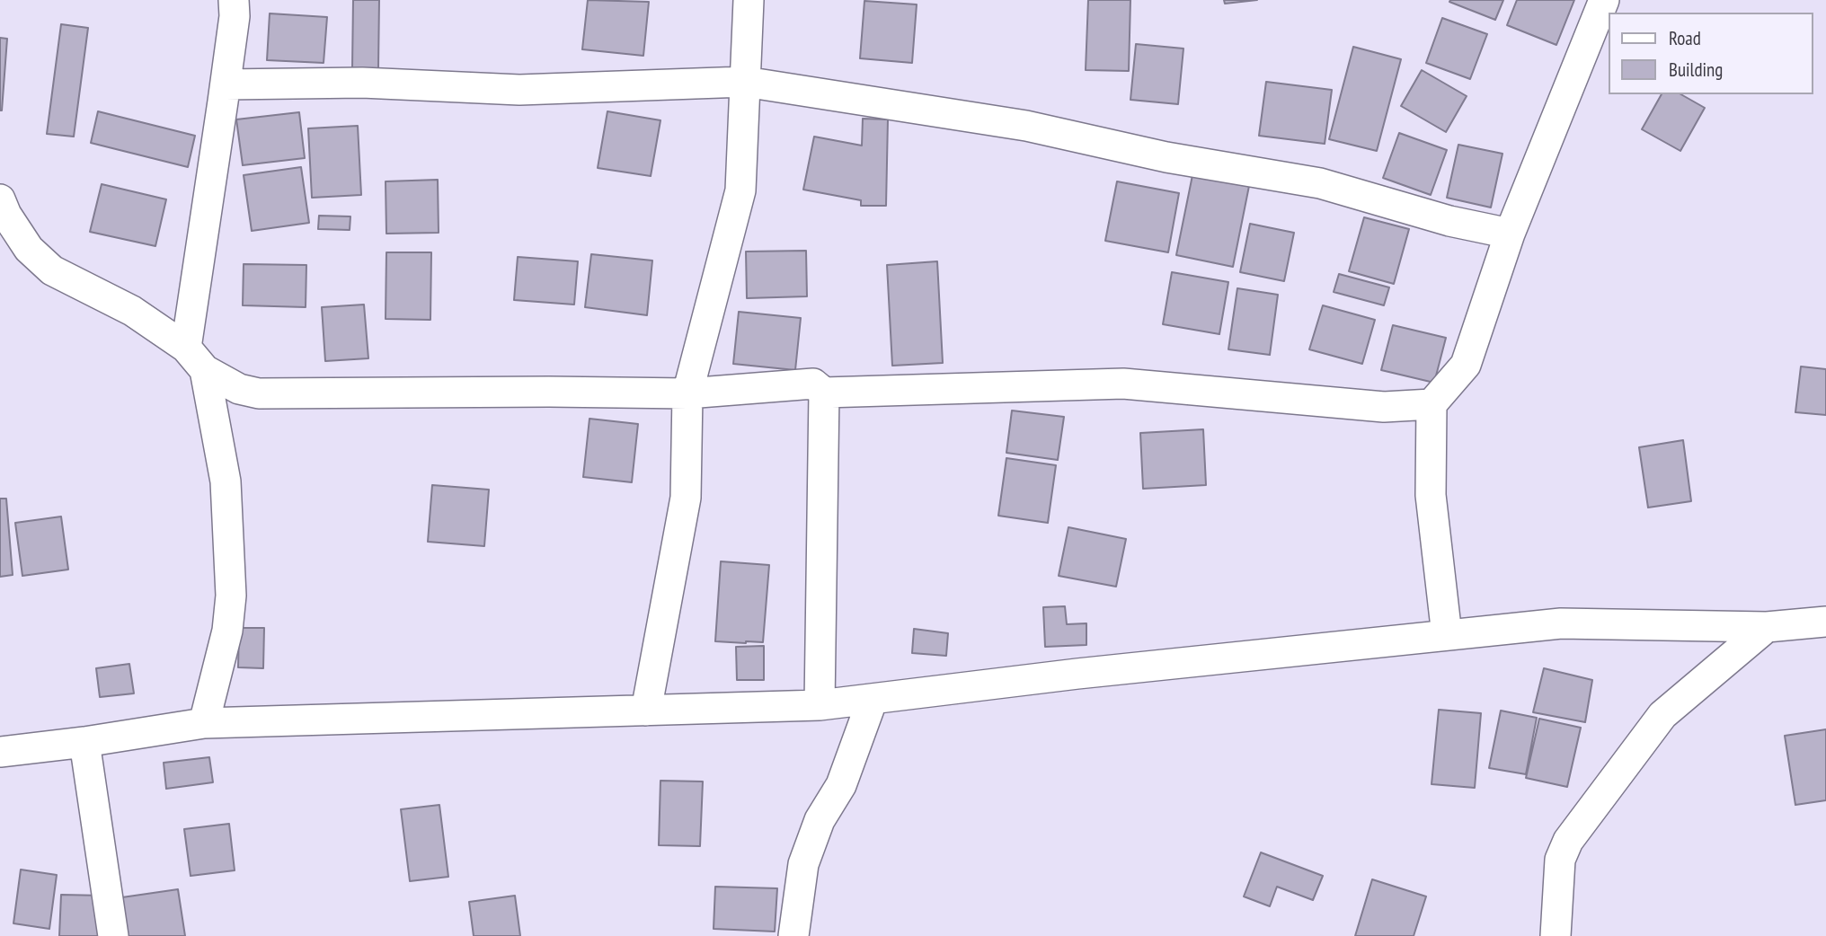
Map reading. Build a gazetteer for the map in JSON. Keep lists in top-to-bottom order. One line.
{"legend":["Road","Building"]}
